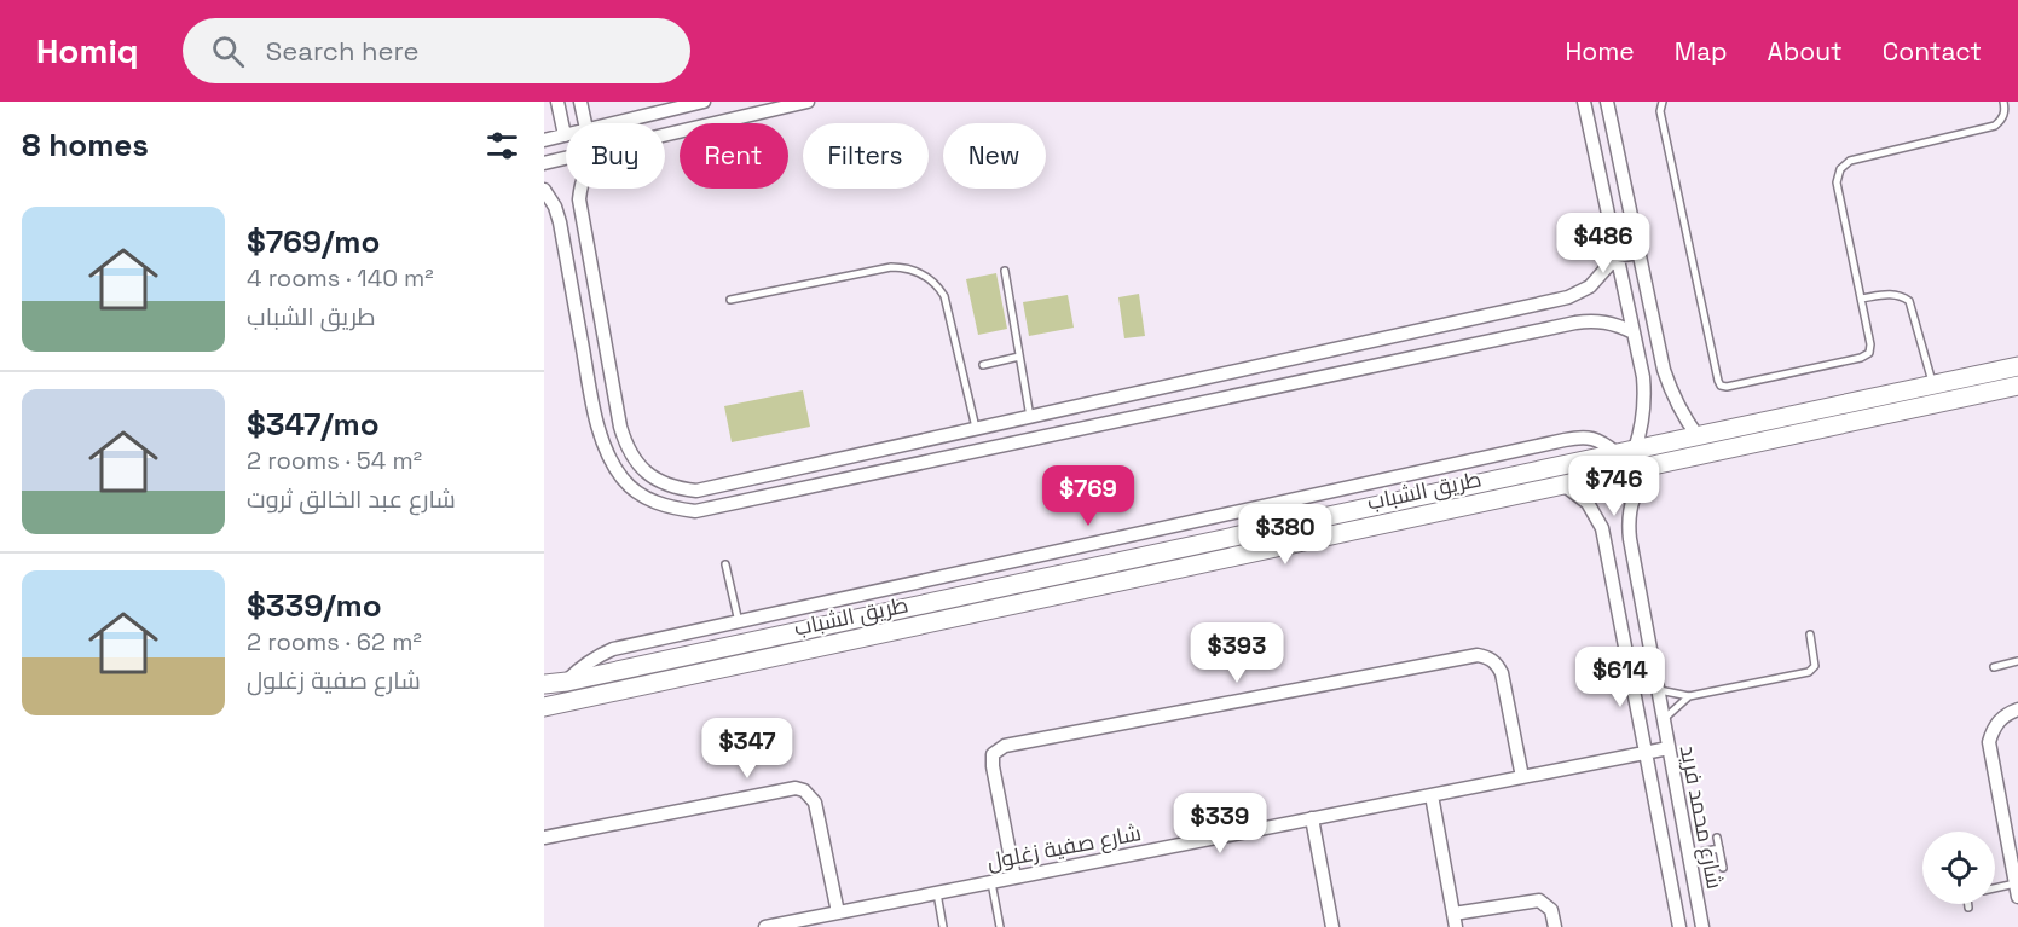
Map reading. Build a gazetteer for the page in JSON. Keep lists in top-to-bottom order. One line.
{"streets":{"street":["طريق الشباب","شارع محمد فريد","شارع صفية زغلول"]},"crossings":[["طريق الشباب","شارع محمد فريد"],["شارع محمد فريد","شارع صفية زغلول"]],"page":{"header":"Homiq","search":"Search here","nav":["Home","Map","About","Contact"],"heading":"8 homes","chip":["Buy","Rent","Filters","New"],"list":[{"name":"$769/mo","note":"4 rooms · 140 m² · طريق الشباب"},{"name":"$347/mo","note":"2 rooms · 54 m² · شارع عبد الخالق ثروت"},{"name":"$339/mo","note":"2 rooms · 62 m² · شارع صفية زغلول"}],"price":["$486","$746","$769","$380","$393","$614","$347","$339"]}}
